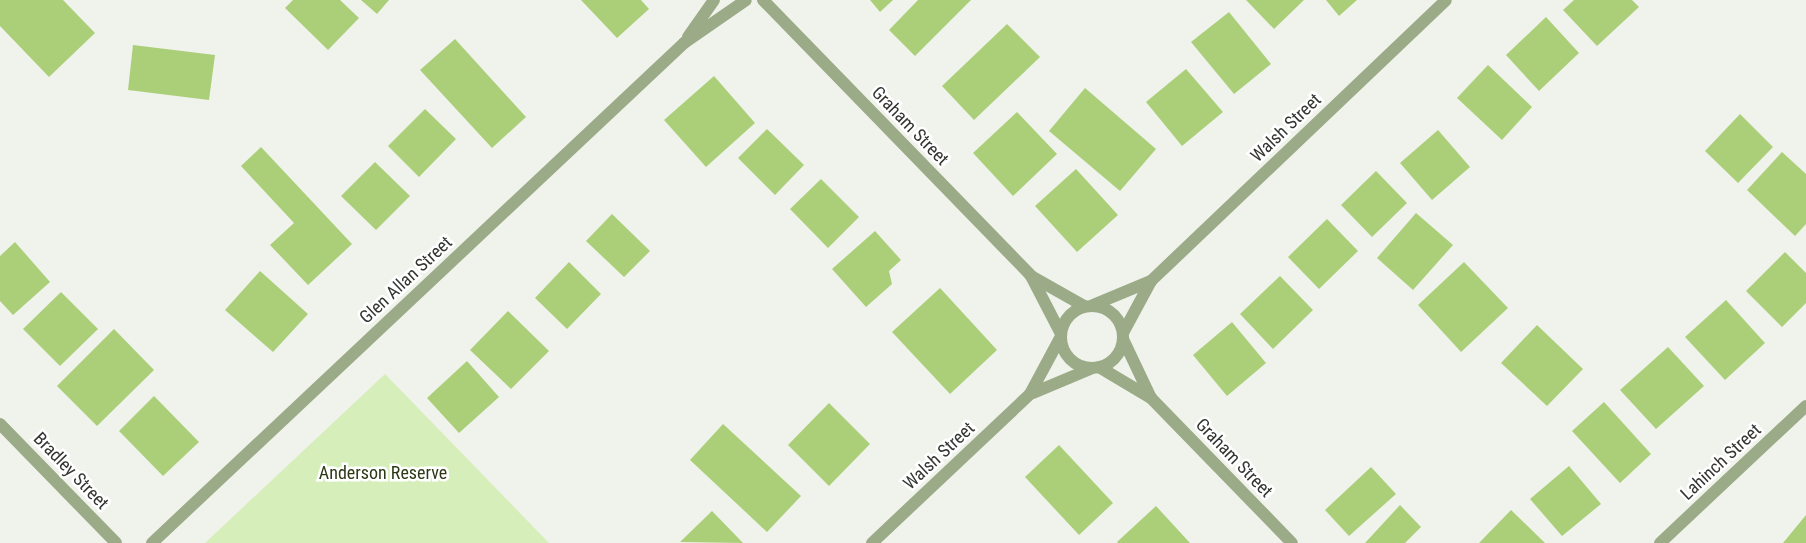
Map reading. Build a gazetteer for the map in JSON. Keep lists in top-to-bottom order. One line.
{"streets":{"street":["Graham Street","Walsh Street","Glen Allan Street","Lahinch Street","Bradley Street"]},"crossings":[["Graham Street","Walsh Street"]],"parks":["Anderson Reserve"]}
